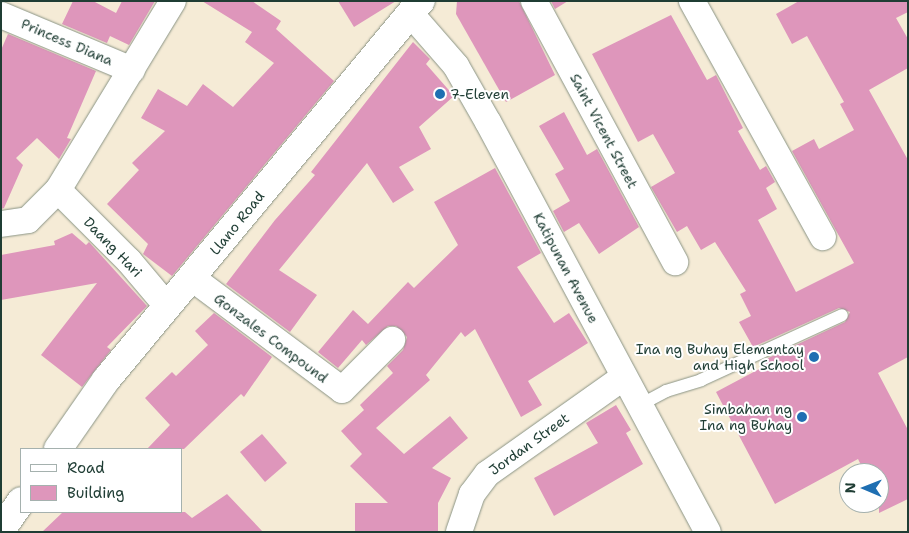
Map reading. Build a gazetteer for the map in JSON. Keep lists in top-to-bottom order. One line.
{"streets":{"main road":["Llano Road"],"street":["Princess Diana","Saint Vicent Street","Daang Hari","Katipunan Avenue","Gonzales Compound","Jordan Street"]},"crossings":[["Llano Road","Daang Hari"],["Llano Road","Katipunan Avenue"],["Llano Road","Gonzales Compound"],["Katipunan Avenue","Jordan Street"]],"places":["7-Eleven","Ina ng Buhay Elementay and High School","Simbahan ng Ina ng Buhay"],"legend":["Road","Building"],"north":"left"}
